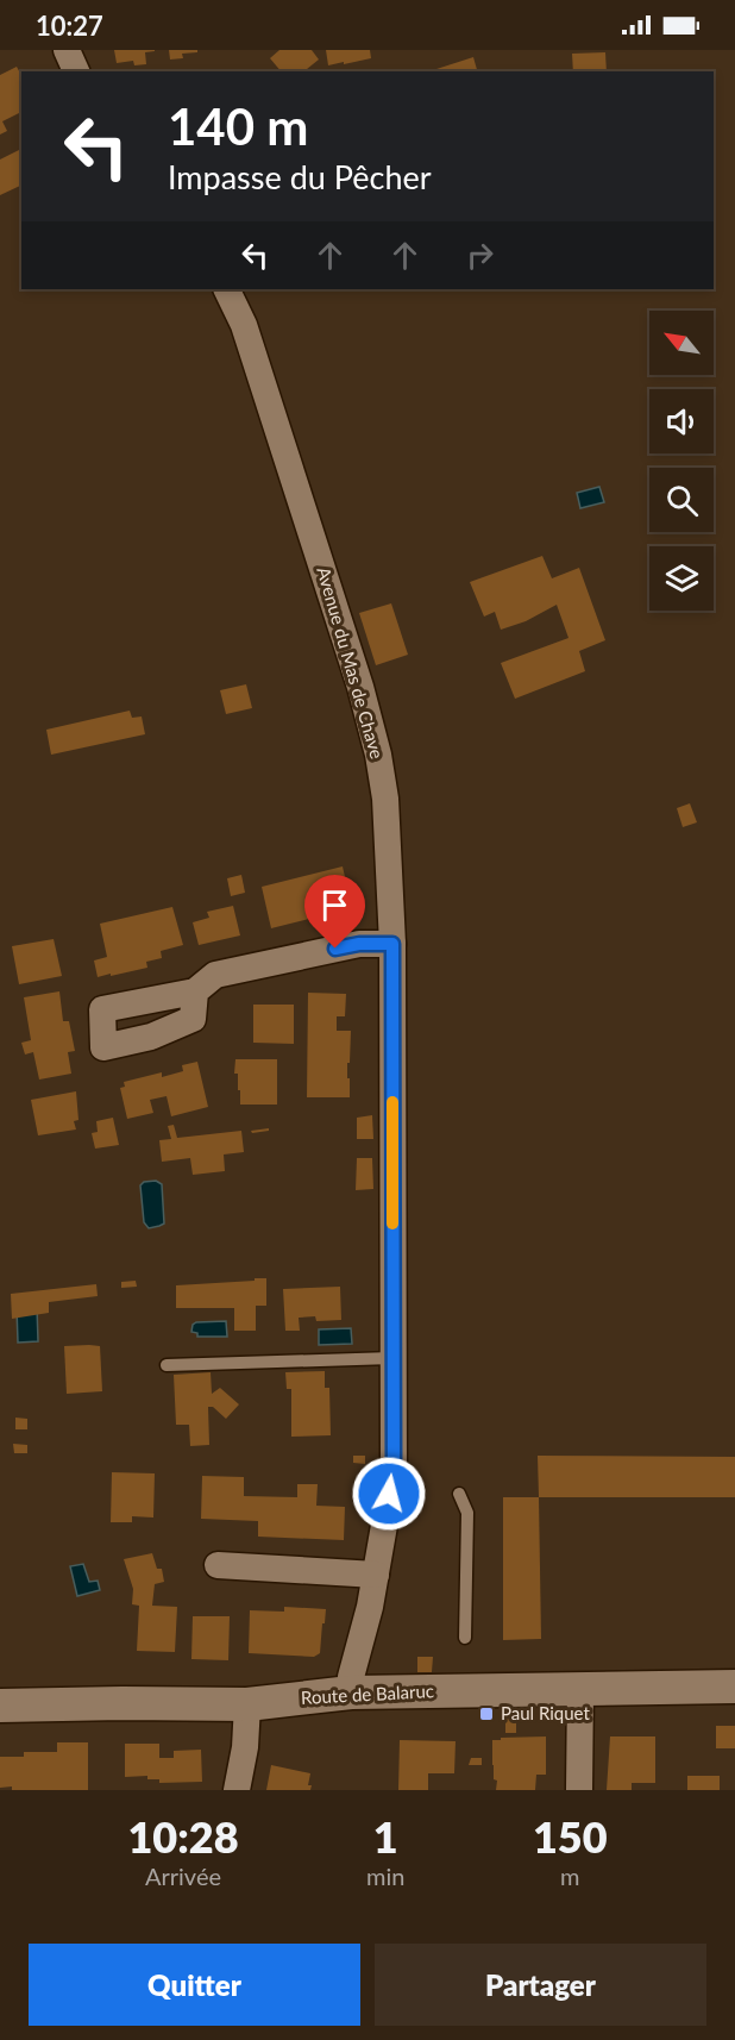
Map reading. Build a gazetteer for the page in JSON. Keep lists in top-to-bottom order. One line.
{"streets":{"street":["Avenue du Mas de Chave","Route de Balaruc"]},"crossings":[["Avenue du Mas de Chave","Route de Balaruc"]],"places":{"transit":["Paul Riquet"]},"north":"top left","page":{"status":"10:27","turn":["140 m","Impasse du Pêcher"],"eta":["10:28","Arrivée","1","min","150","m"],"buttons":["Quitter","Partager"]}}
